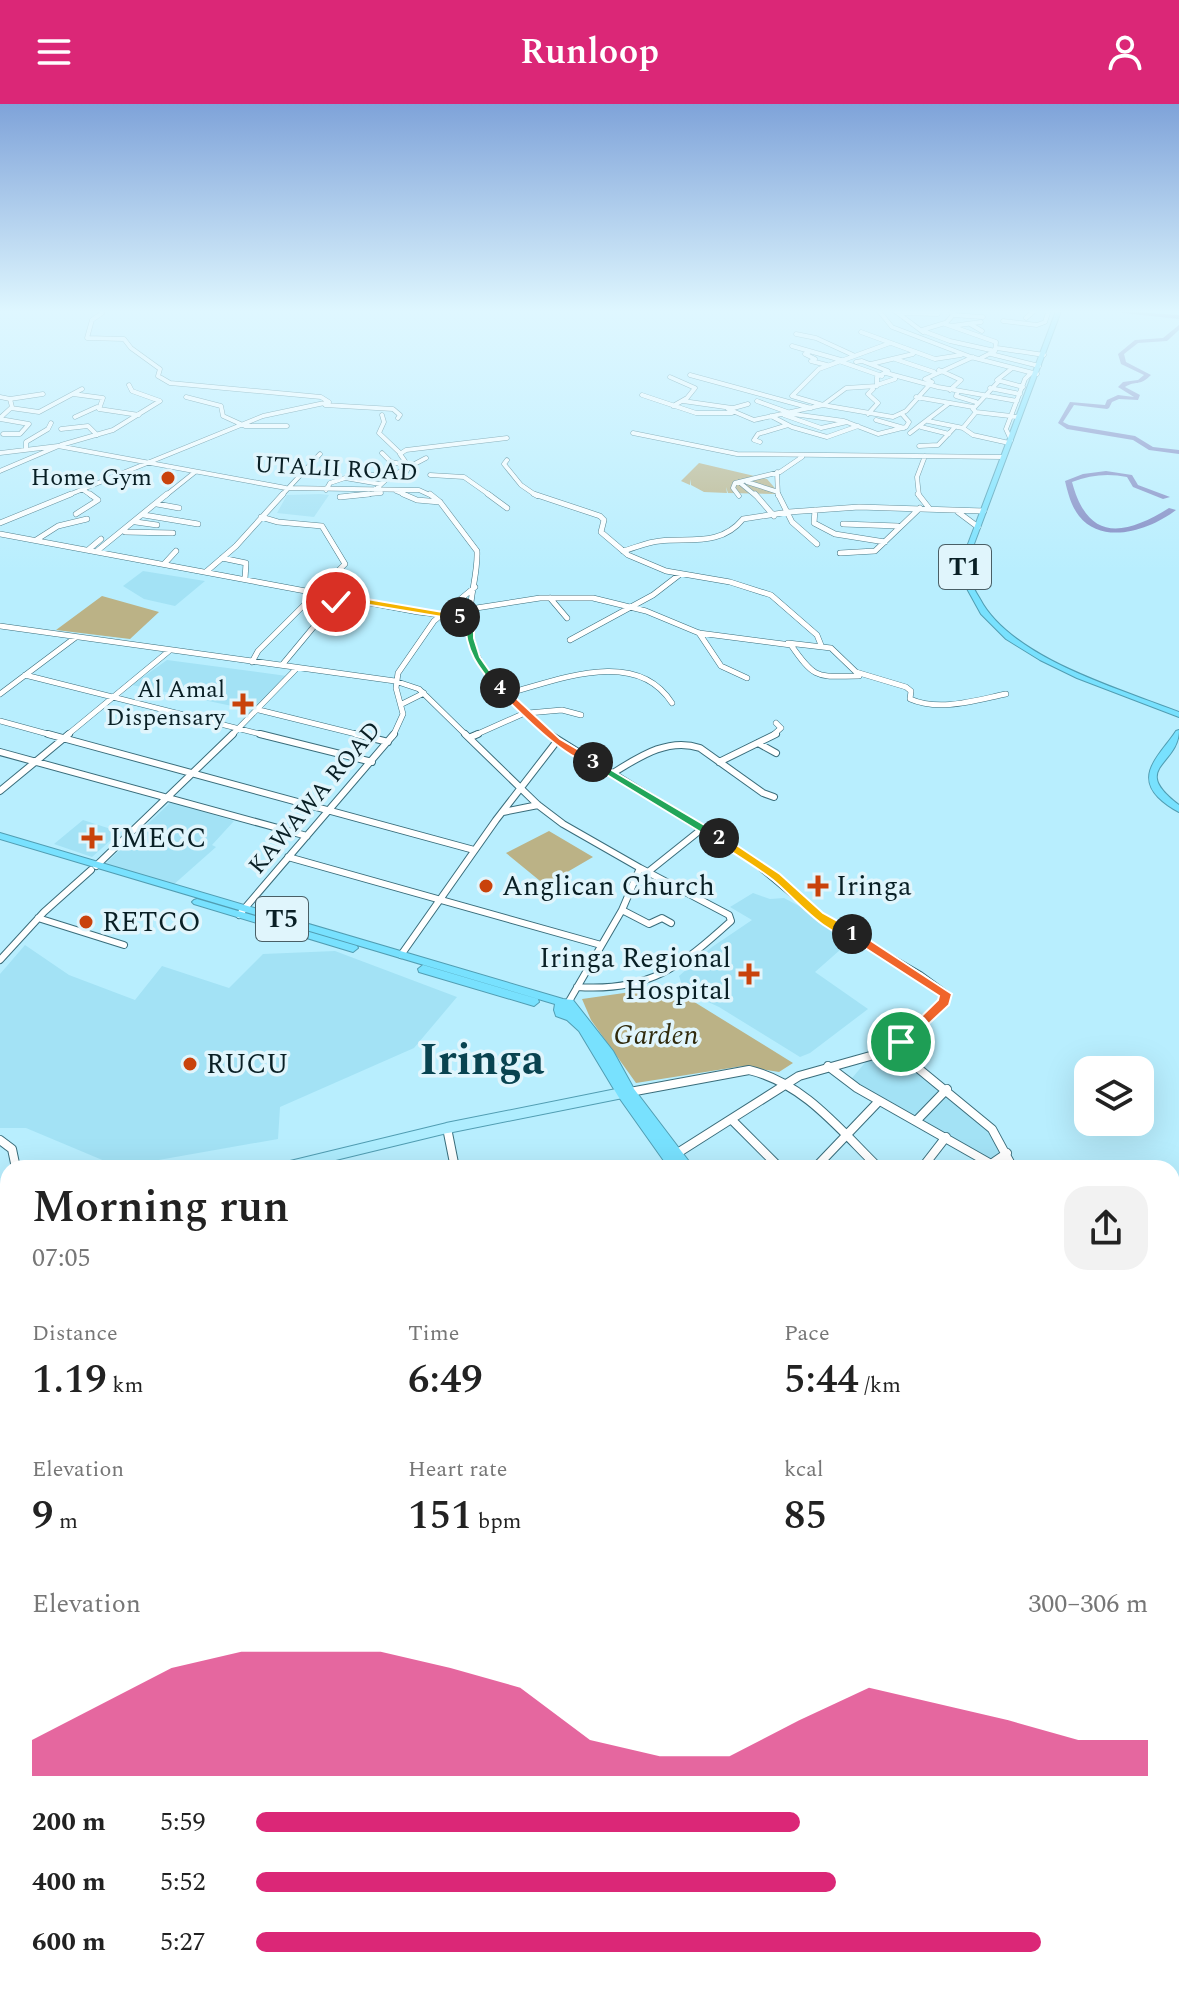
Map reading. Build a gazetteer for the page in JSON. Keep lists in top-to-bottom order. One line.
{"streets":{"highway":["T1","T5"],"street":["UTALII ROAD","KAWAWA ROAD"]},"crossings":[["KAWAWA ROAD","T5"]],"districts":["Iringa"],"parks":["Garden"],"places":{"other":["Home Gym","Anglican Church","RETCO","RUCU"],"health":["Al Amal Dispensary","IMECC","Iringa","Iringa Regional Hospital"]},"page":{"header":"Runloop","pins":["5","4","3","2","1"],"heading":["Morning run","07:05"],"stats":[["Distance","1.19 km"],["Time","6:49"],["Pace","5:44 /km"],["Elevation","9 m"],["Heart rate","151 bpm"],["kcal","85"]],"chart":["Elevation","300–306 m"],"list":[{"name":"200 m","note":"5:59"},{"name":"400 m","note":"5:52"},{"name":"600 m","note":"5:27"}]}}
